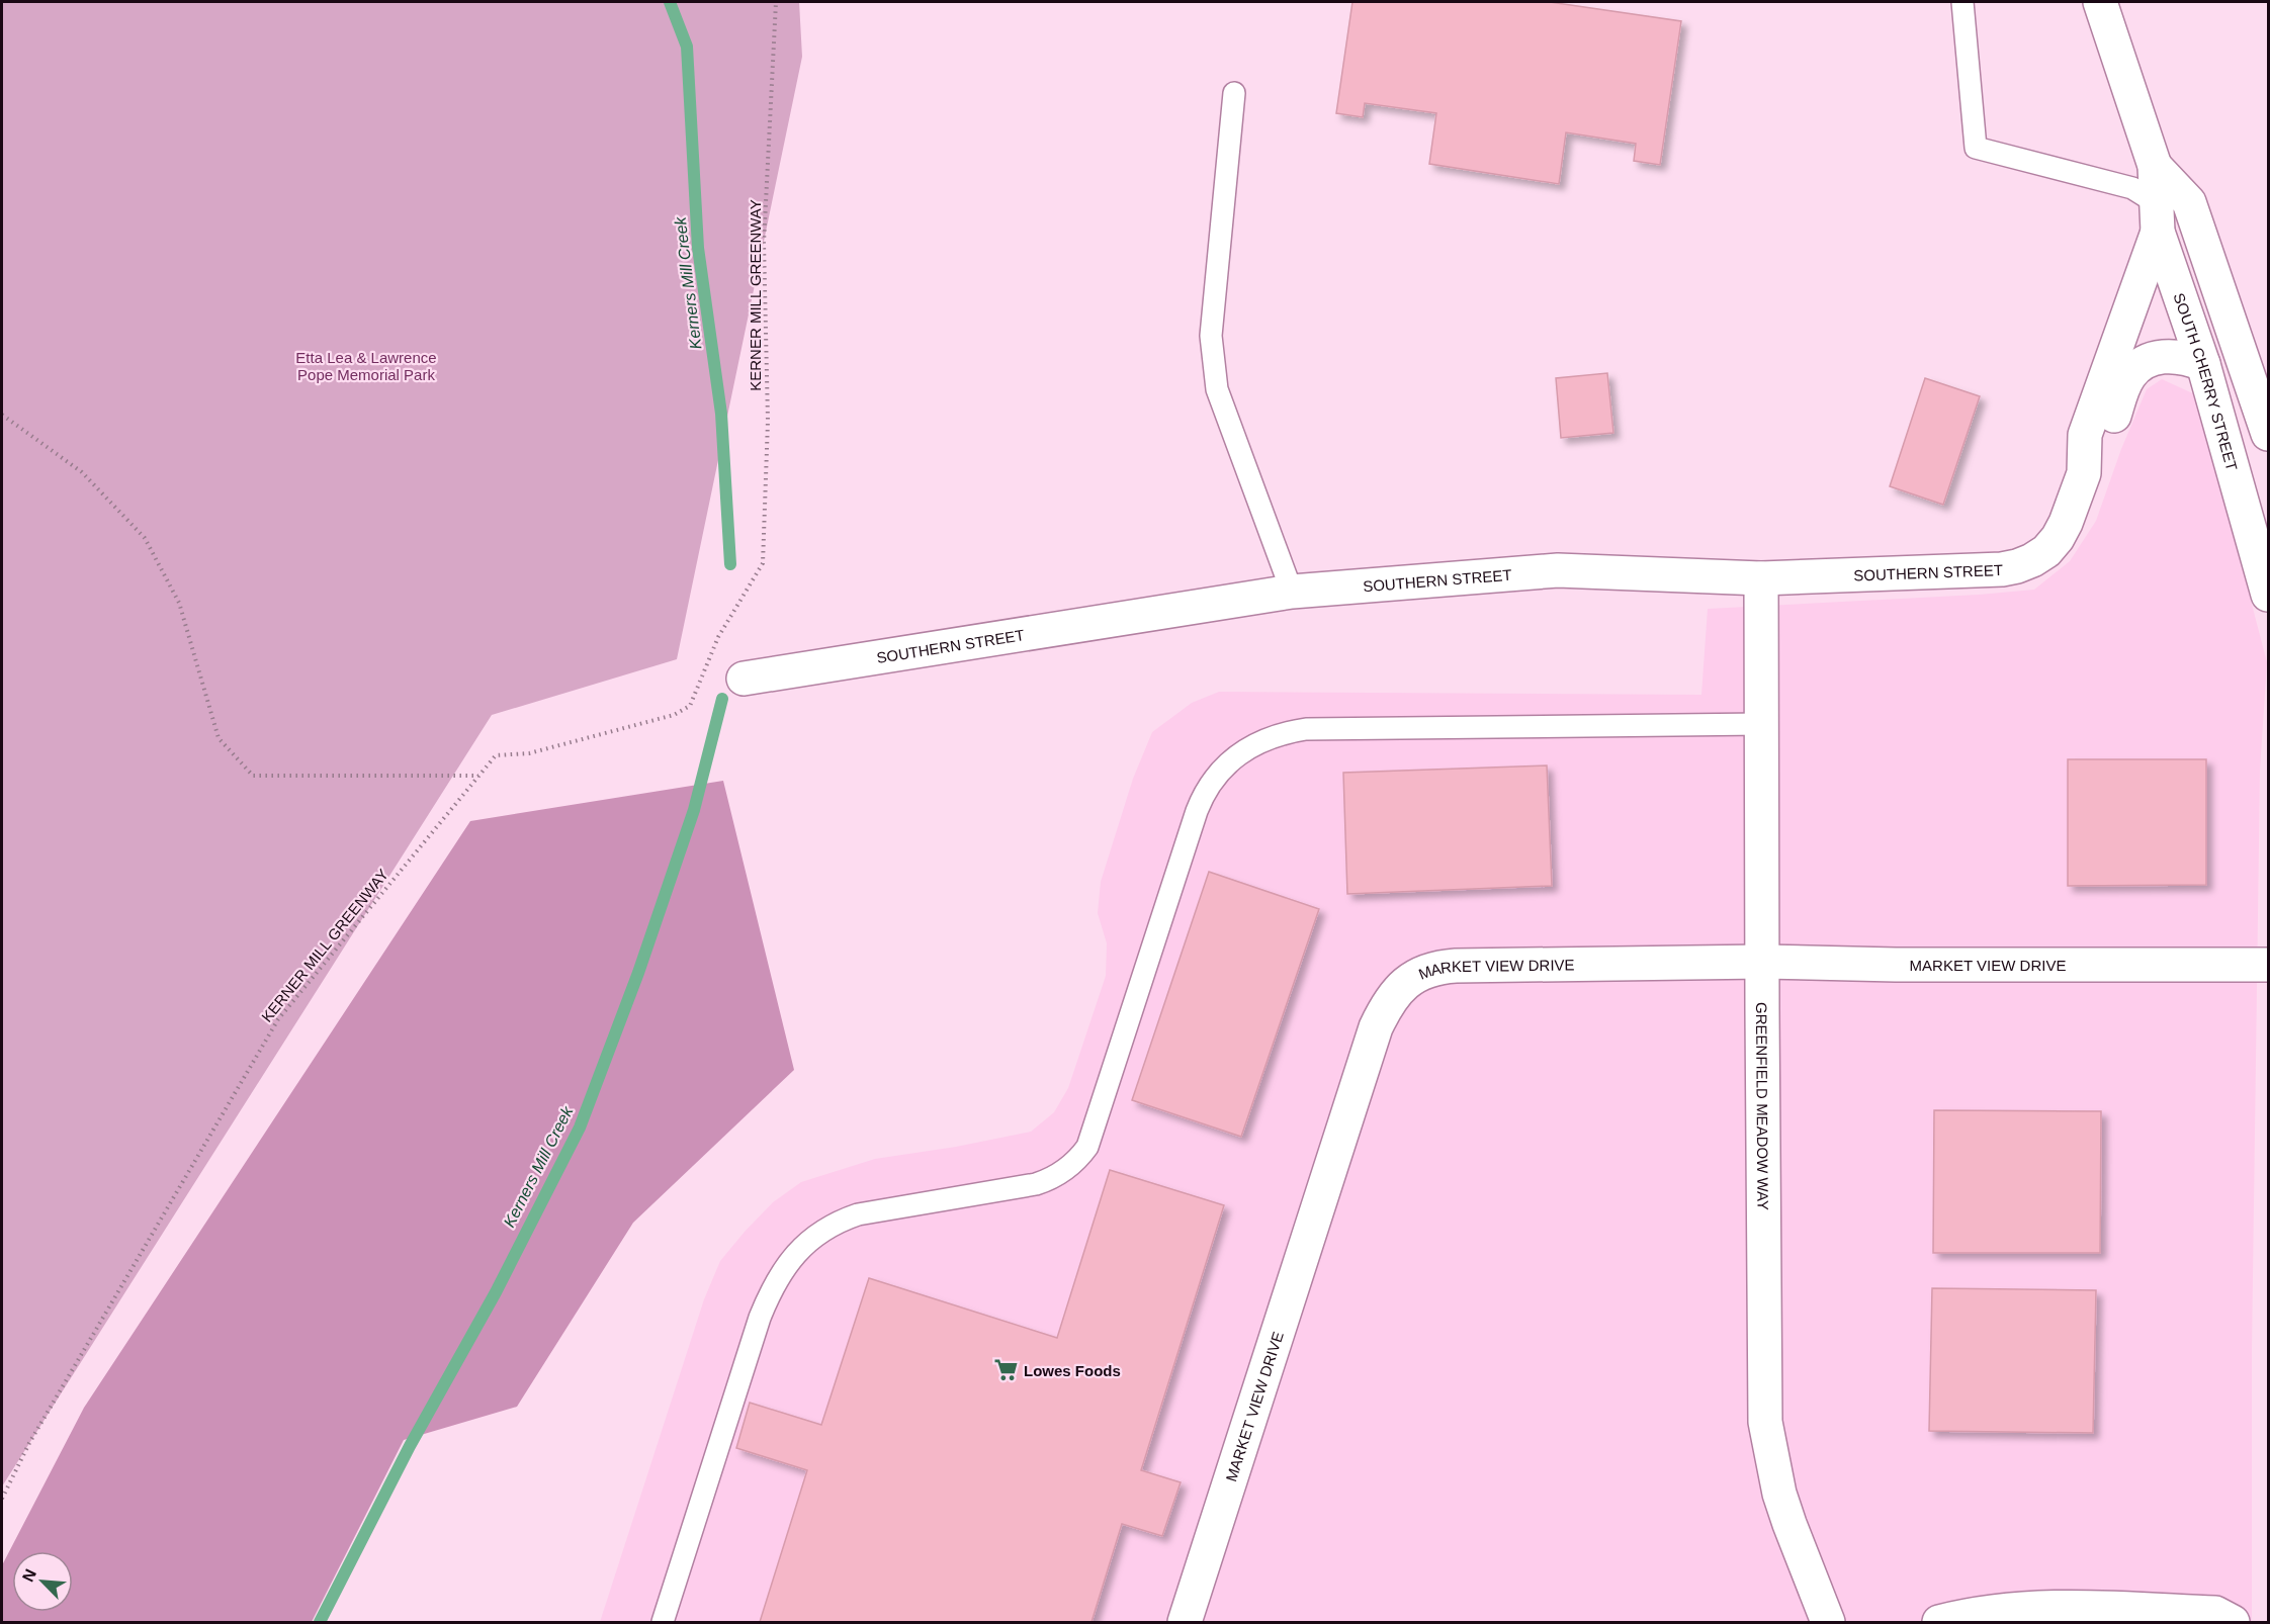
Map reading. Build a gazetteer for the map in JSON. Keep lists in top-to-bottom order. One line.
{"streets":{"street":["SOUTH CHERRY STREET","SOUTHERN STREET","MARKET VIEW DRIVE","GREENFIELD MEADOW WAY"],"path":["KERNER MILL GREENWAY"]},"crossings":[["SOUTH CHERRY STREET","SOUTHERN STREET"],["SOUTHERN STREET","GREENFIELD MEADOW WAY"],["MARKET VIEW DRIVE","GREENFIELD MEADOW WAY"]],"water":["Kerners Mill Creek"],"parks":["Etta Lea & Lawrence Pope Memorial Park"],"places":{"supermarket":["Lowes Foods"]},"north":"top left"}
